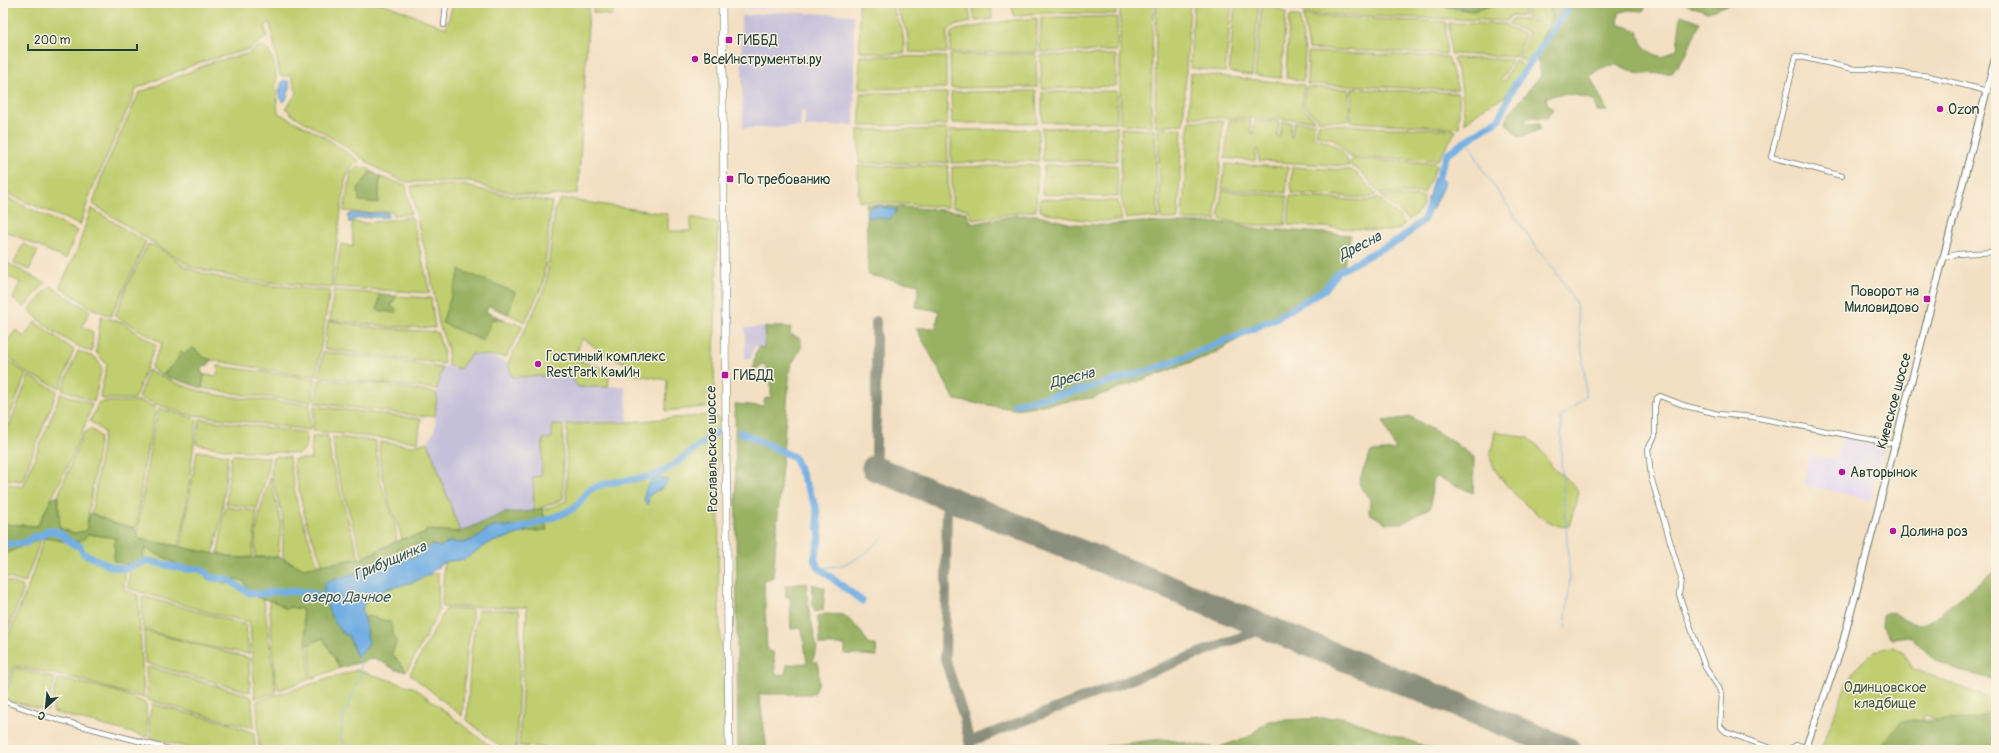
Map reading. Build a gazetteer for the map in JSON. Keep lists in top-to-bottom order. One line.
{"streets":{"main road":["Киевское шоссе","Рославльское шоссе"]},"water":["Дресна","Грибущинка","озеро Дачное"],"parks":["Одинцовское кладбище"],"places":{"transit":["ГИББД","По требованию","Поворот на Миловидово","ГИБДД"],"other":["ВсеИнструменты.ру","Ozon","Гостиный комплекс RestPark КамИн","Авторынок","Долина роз"]},"scale_bar":"200 m","north":"bottom left"}
